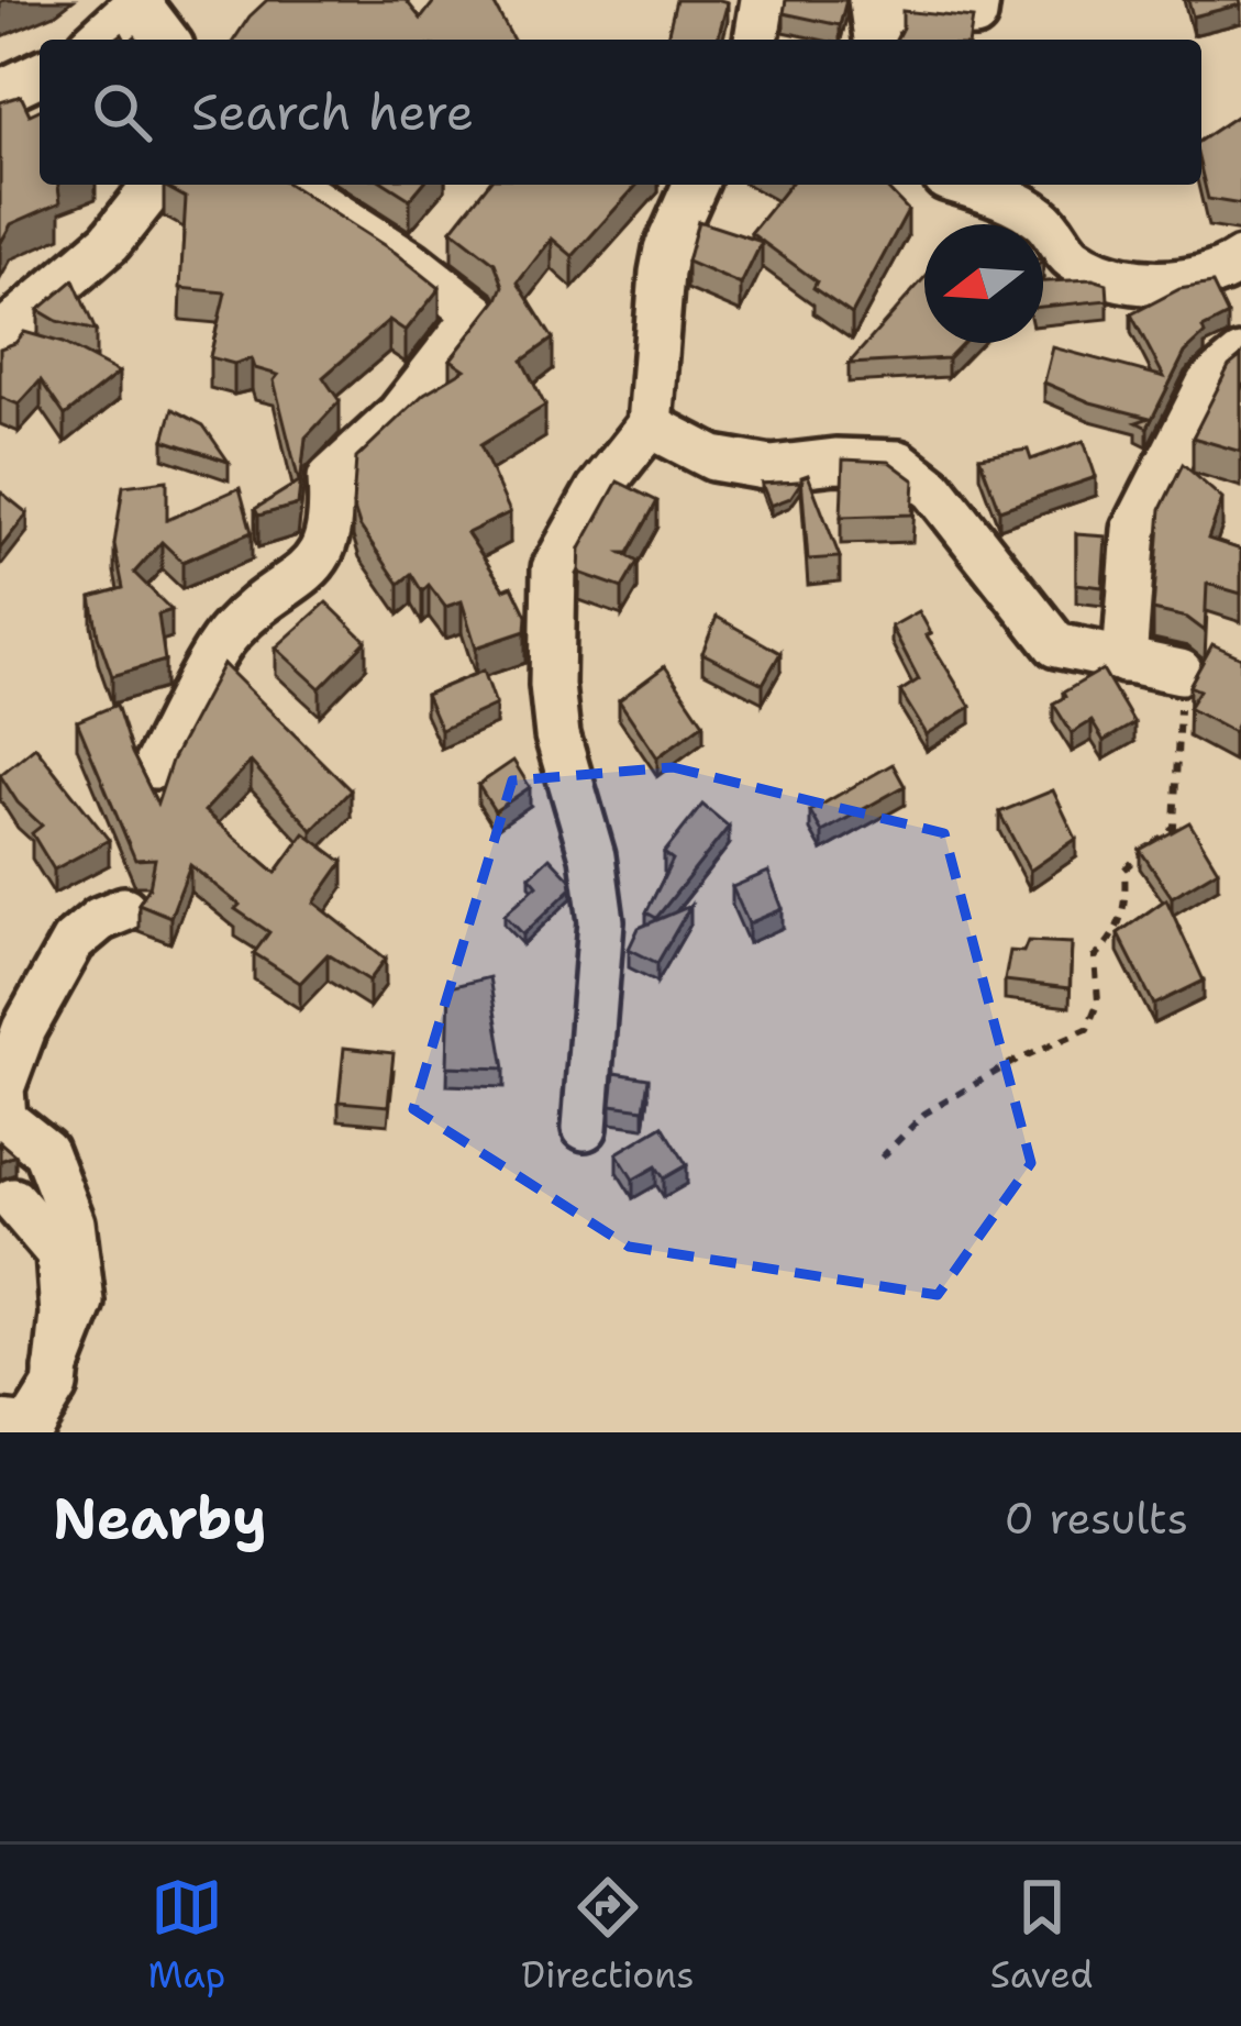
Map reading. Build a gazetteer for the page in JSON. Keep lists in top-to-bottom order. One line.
{"north":"left","page":{"search":"Search here","heading":["Nearby","0 results"],"nav":["Map","Directions","Saved"]}}
